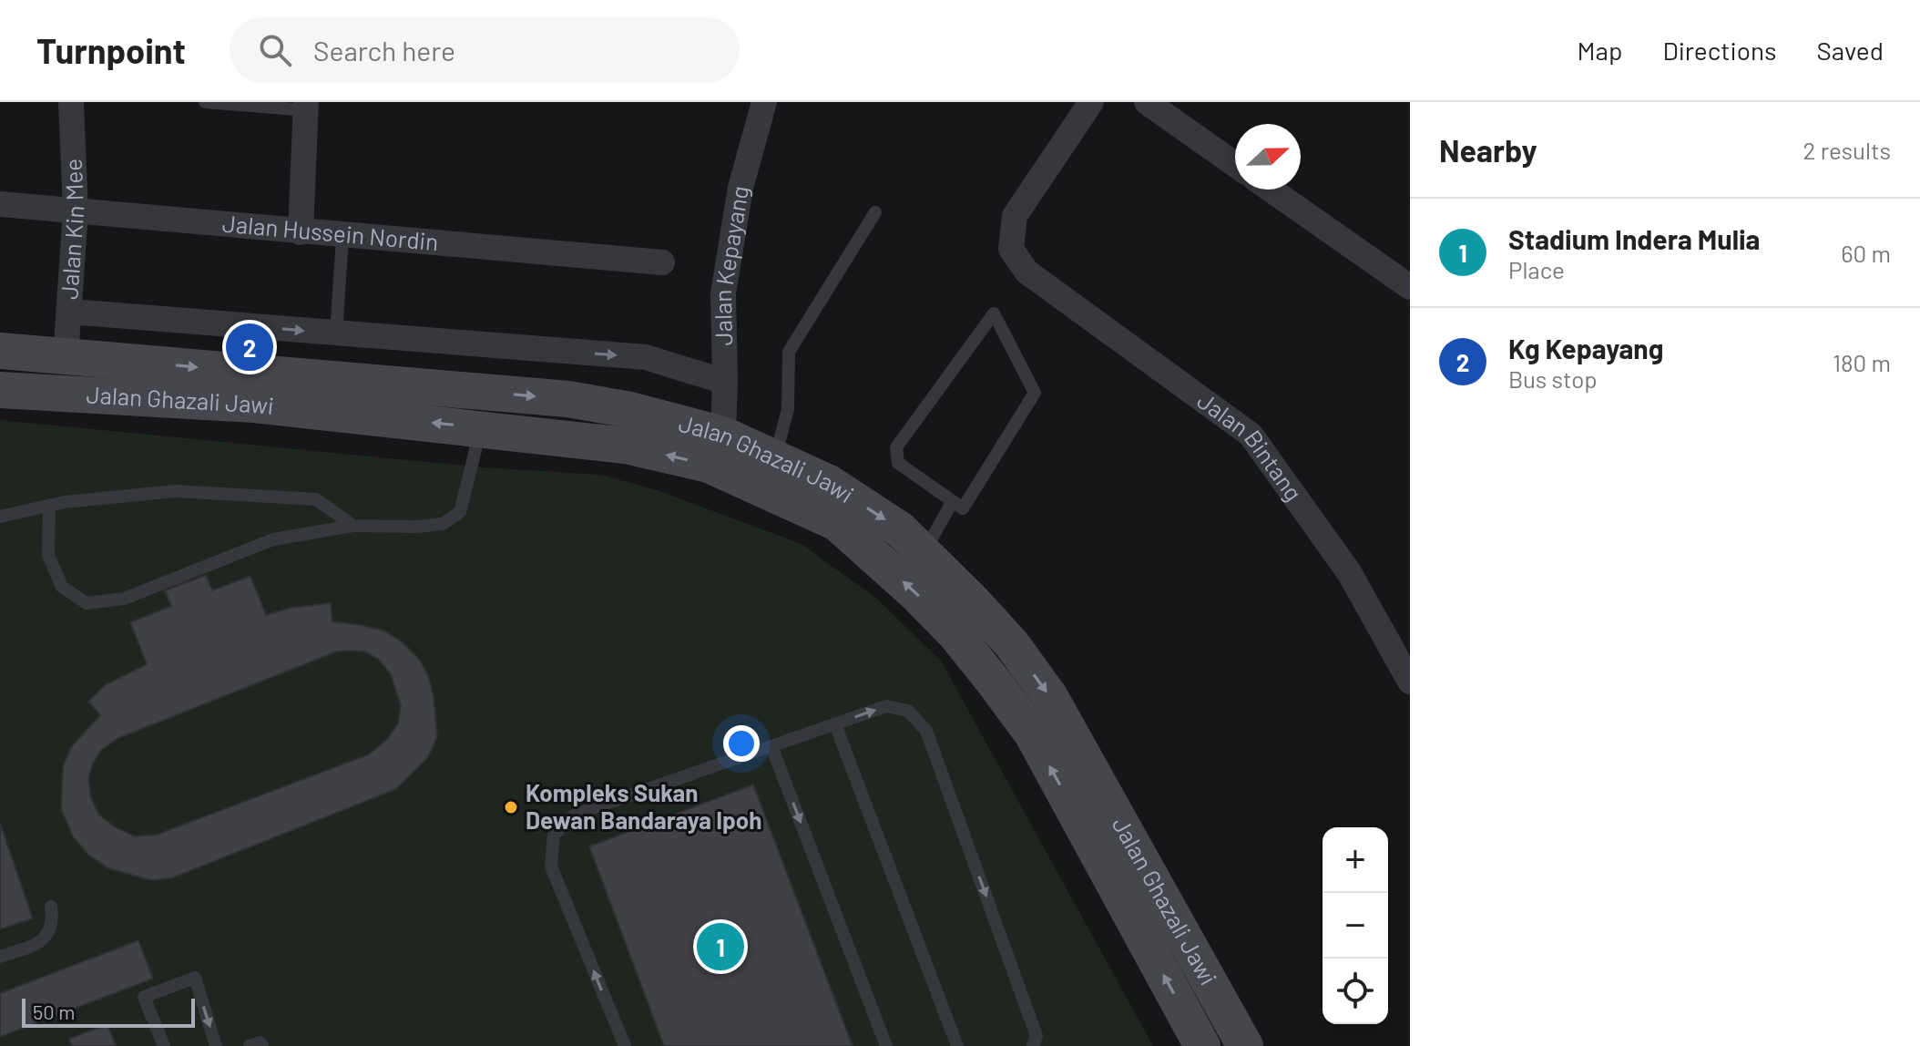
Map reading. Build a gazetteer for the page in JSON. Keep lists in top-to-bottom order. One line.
{"streets":{"main road":["Jalan Ghazali Jawi"],"street":["Jalan Kin Mee","Jalan Hussein Nordin","Jalan Kepayang","Jalan Bintang"]},"crossings":[["Jalan Kin Mee","Jalan Hussein Nordin"],["Jalan Kin Mee","Jalan Ghazali Jawi"],["Jalan Kepayang","Jalan Ghazali Jawi"]],"places":["Kompleks Sukan Dewan Bandaraya Ipoh"],"scale_bar":"50 m","north":"right","page":{"header":"Turnpoint","search":"Search here","nav":["Map","Directions","Saved"],"heading":["Nearby","2 results"],"list":[{"mark":"1","name":"Stadium Indera Mulia","note":"Place","value":"60 m"},{"mark":"2","name":"Kg Kepayang","note":"Bus stop","value":"180 m"}],"pins":["2","1"],"map_buttons":["+","−"],"scale":"50 m"}}
